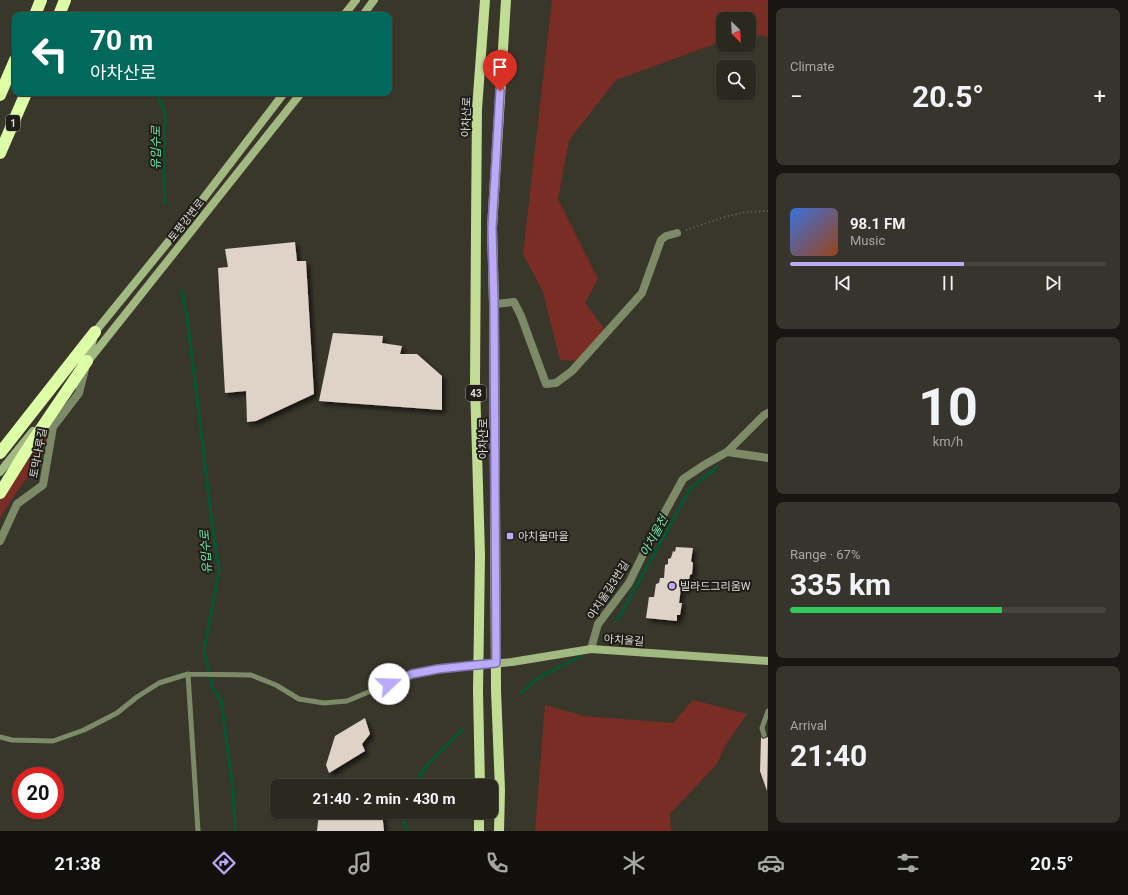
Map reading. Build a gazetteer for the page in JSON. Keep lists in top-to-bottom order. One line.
{"streets":{"highway":["1"],"main road":["아차산로","43"],"street":["토평강변로","토막나루길","아치울길3번길","아치울길"]},"crossings":[["아차산로","아치울길"],["토평강변로","토막나루길"],["아치울길3번길","아치울길"]],"water":["유입수로","아치울천"],"places":{"transit":["아치울마을"],"other":["빌라드그리움W"]},"north":"bottom right","page":{"tile":["Climate",["10","km/h"],["Range · 67%","335 km"],["Arrival","21:40"]],"turn":["70 m","아차산로"],"heat":["−","20.5°","+"],"song":["98.1 FM","Music"],"limit":"20","trip":"21:40 · 2 min · 430 m","tabs":["21:38","20.5°"]}}
